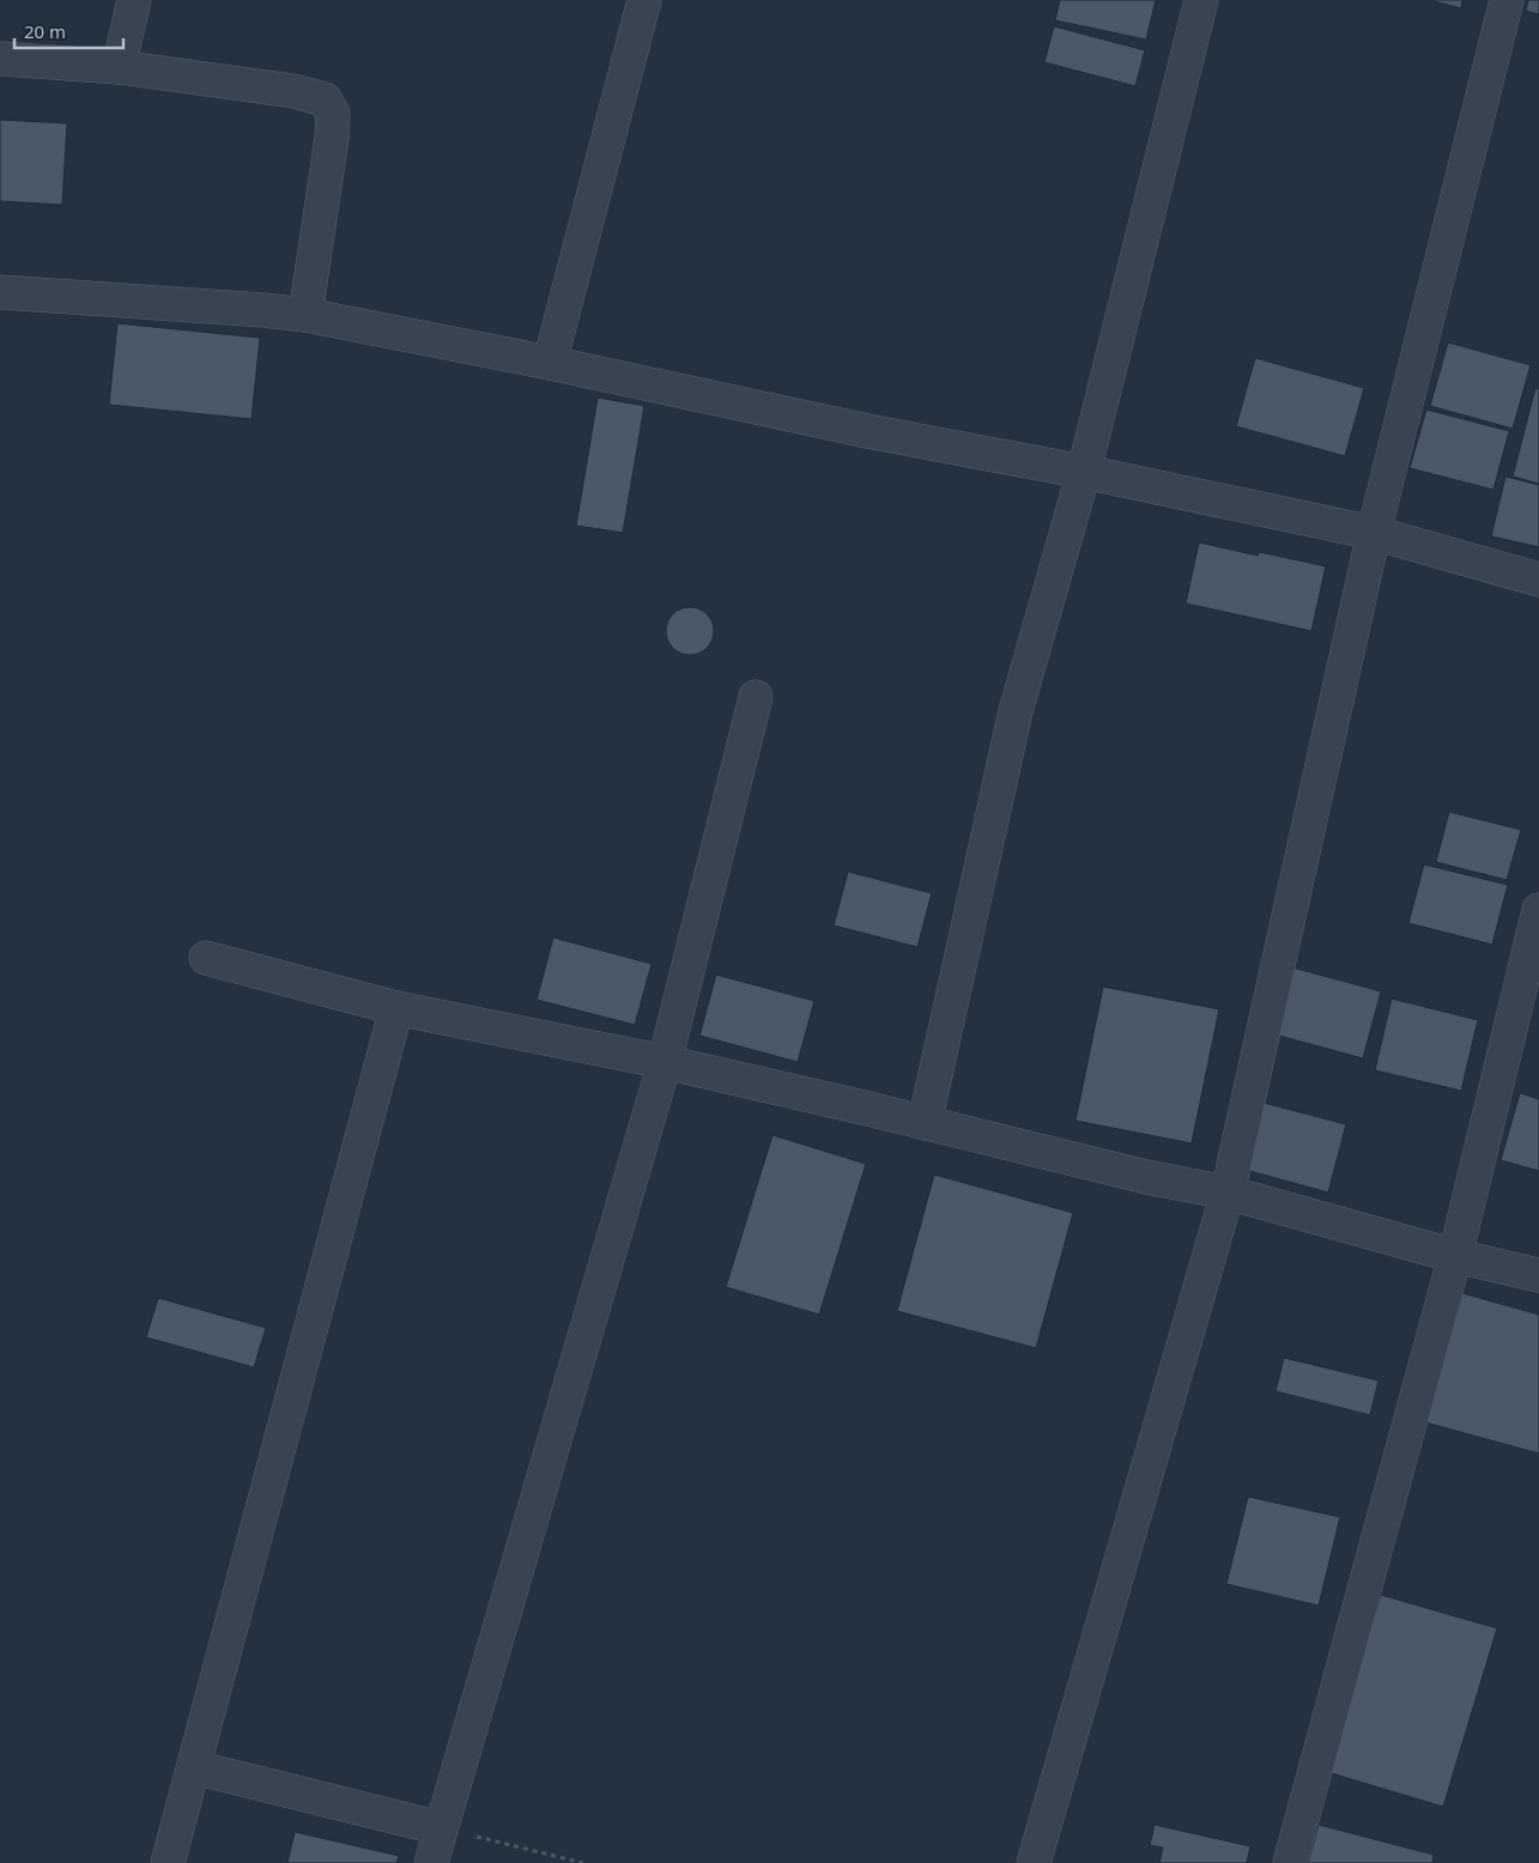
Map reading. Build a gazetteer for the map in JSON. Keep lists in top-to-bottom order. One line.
{"scale_bar":"20 m"}
